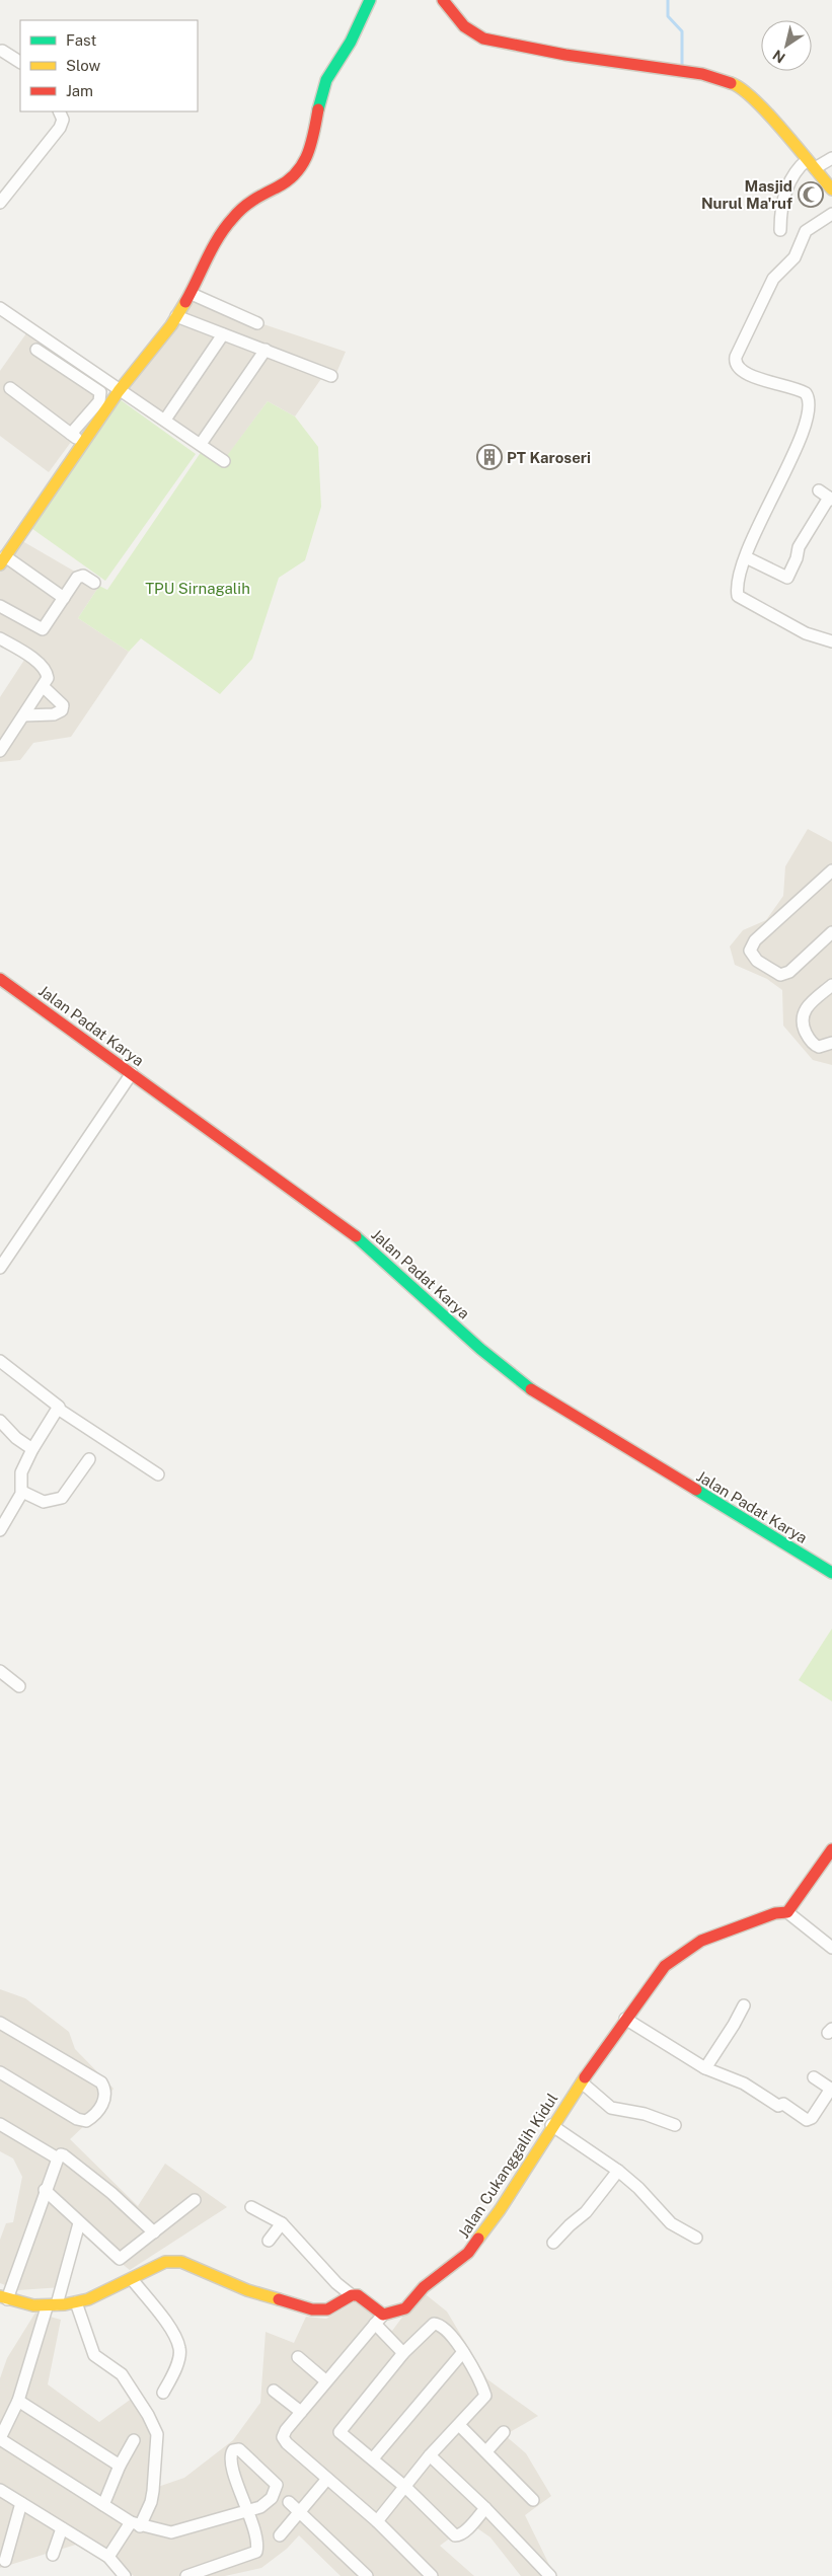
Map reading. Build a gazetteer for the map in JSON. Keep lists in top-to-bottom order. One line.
{"streets":{"street":["Jalan Padat Karya","Jalan Cukanggalih Kidul"]},"parks":["TPU Sirnagalih"],"places":{"mosque":["Masjid Nurul Ma'ruf"],"building":["PT Karoseri"]},"legend":["Fast","Slow","Jam"],"north":"bottom left"}
